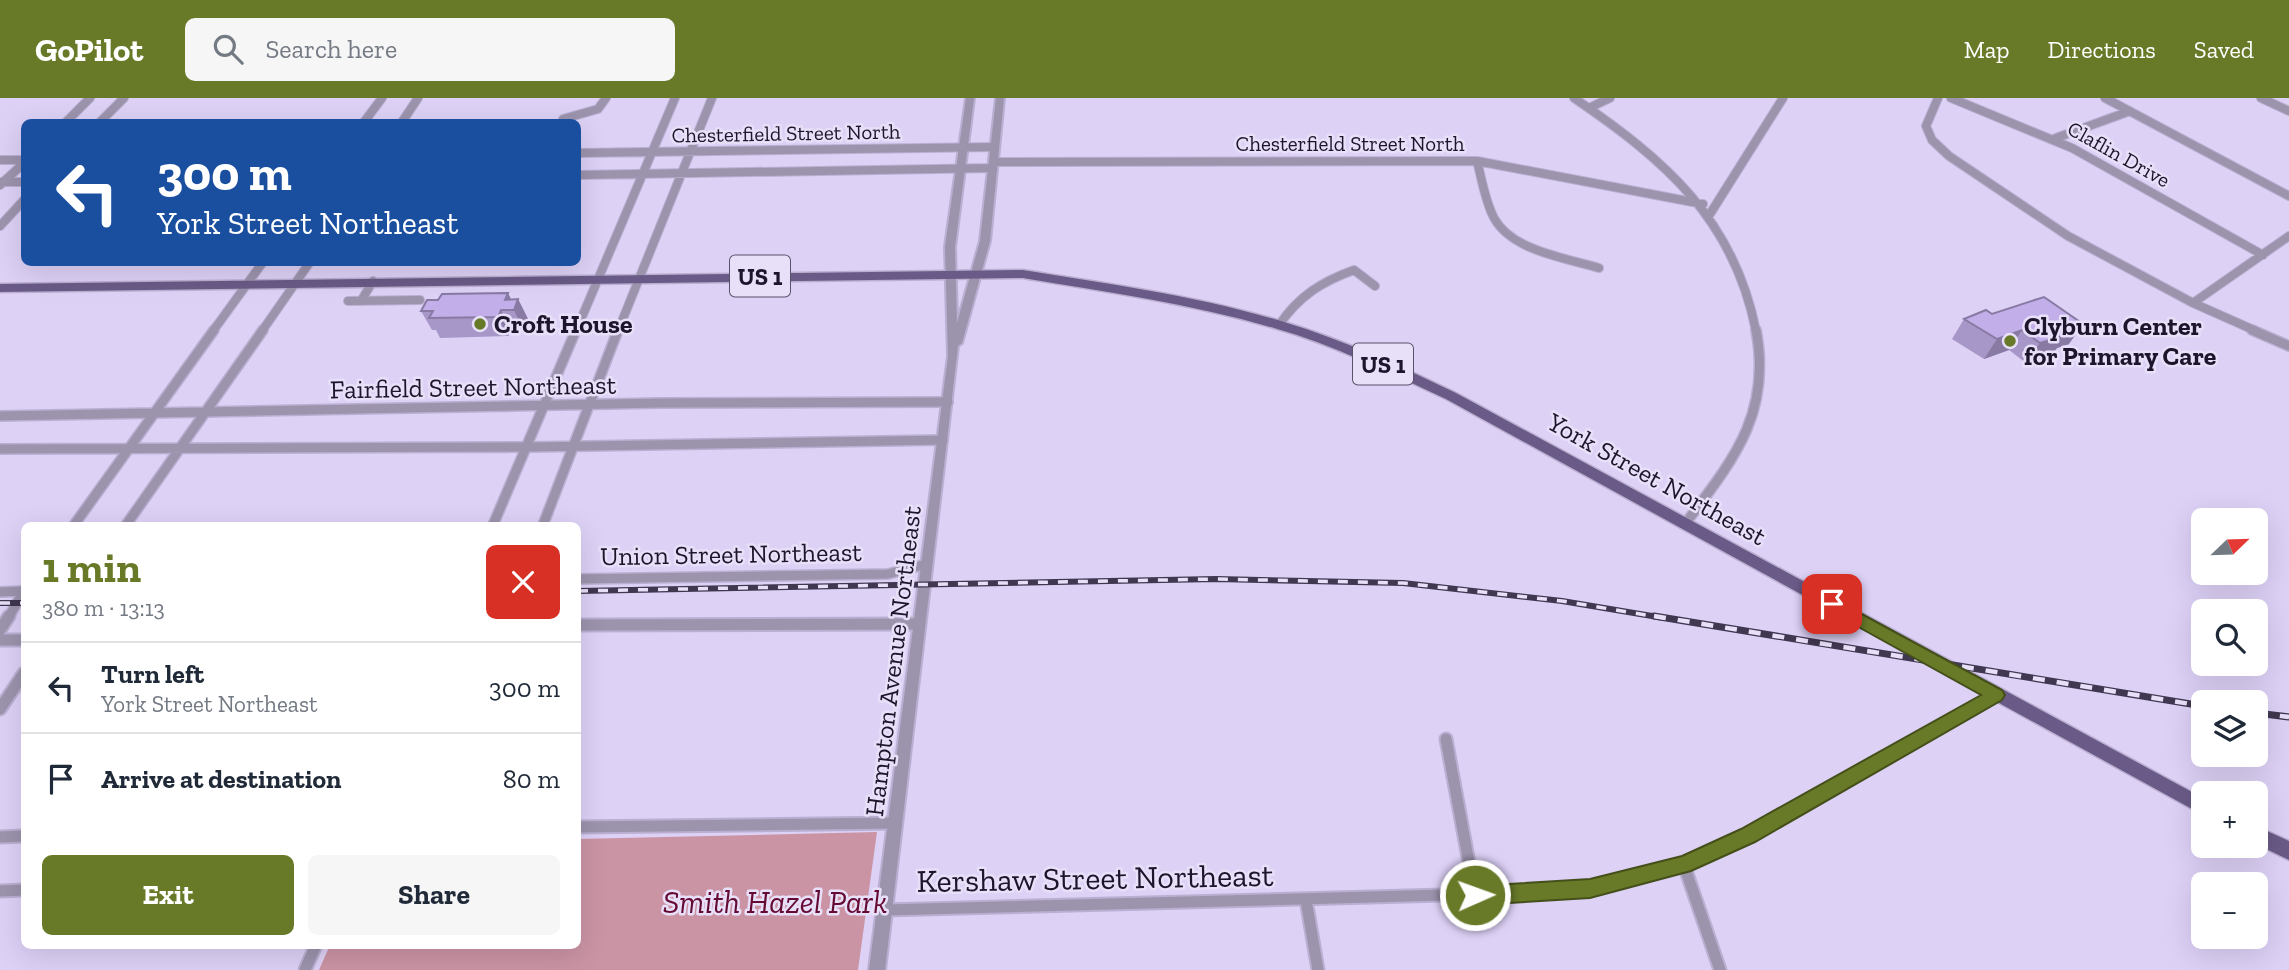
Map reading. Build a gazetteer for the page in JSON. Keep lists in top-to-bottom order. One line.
{"streets":{"main road":["US 1","York Street Northeast"],"street":["Chesterfield Street North","Claflin Drive","Fairfield Street Northeast","Union Street Northeast","Hampton Avenue Northeast","Kershaw Street Northeast"]},"crossings":[["Chesterfield Street North","Hampton Avenue Northeast"],["Fairfield Street Northeast","Hampton Avenue Northeast"],["York Street Northeast","Hampton Avenue Northeast"],["Union Street Northeast","Hampton Avenue Northeast"],["Hampton Avenue Northeast","Kershaw Street Northeast"]],"parks":["Smith Hazel Park"],"places":["Croft House","Clyburn Center for Primary Care"],"north":"top right","page":{"header":"GoPilot","search":"Search here","nav":["Map","Directions","Saved"],"turn":["300 m","York Street Northeast"],"map_buttons":["+","−"],"heading":["1 min","380 m · 13:13"],"list":[{"name":"Turn left","note":"York Street Northeast","value":"300 m"},{"name":"Arrive at destination","value":"80 m"}],"buttons":["Exit","Share"]}}
